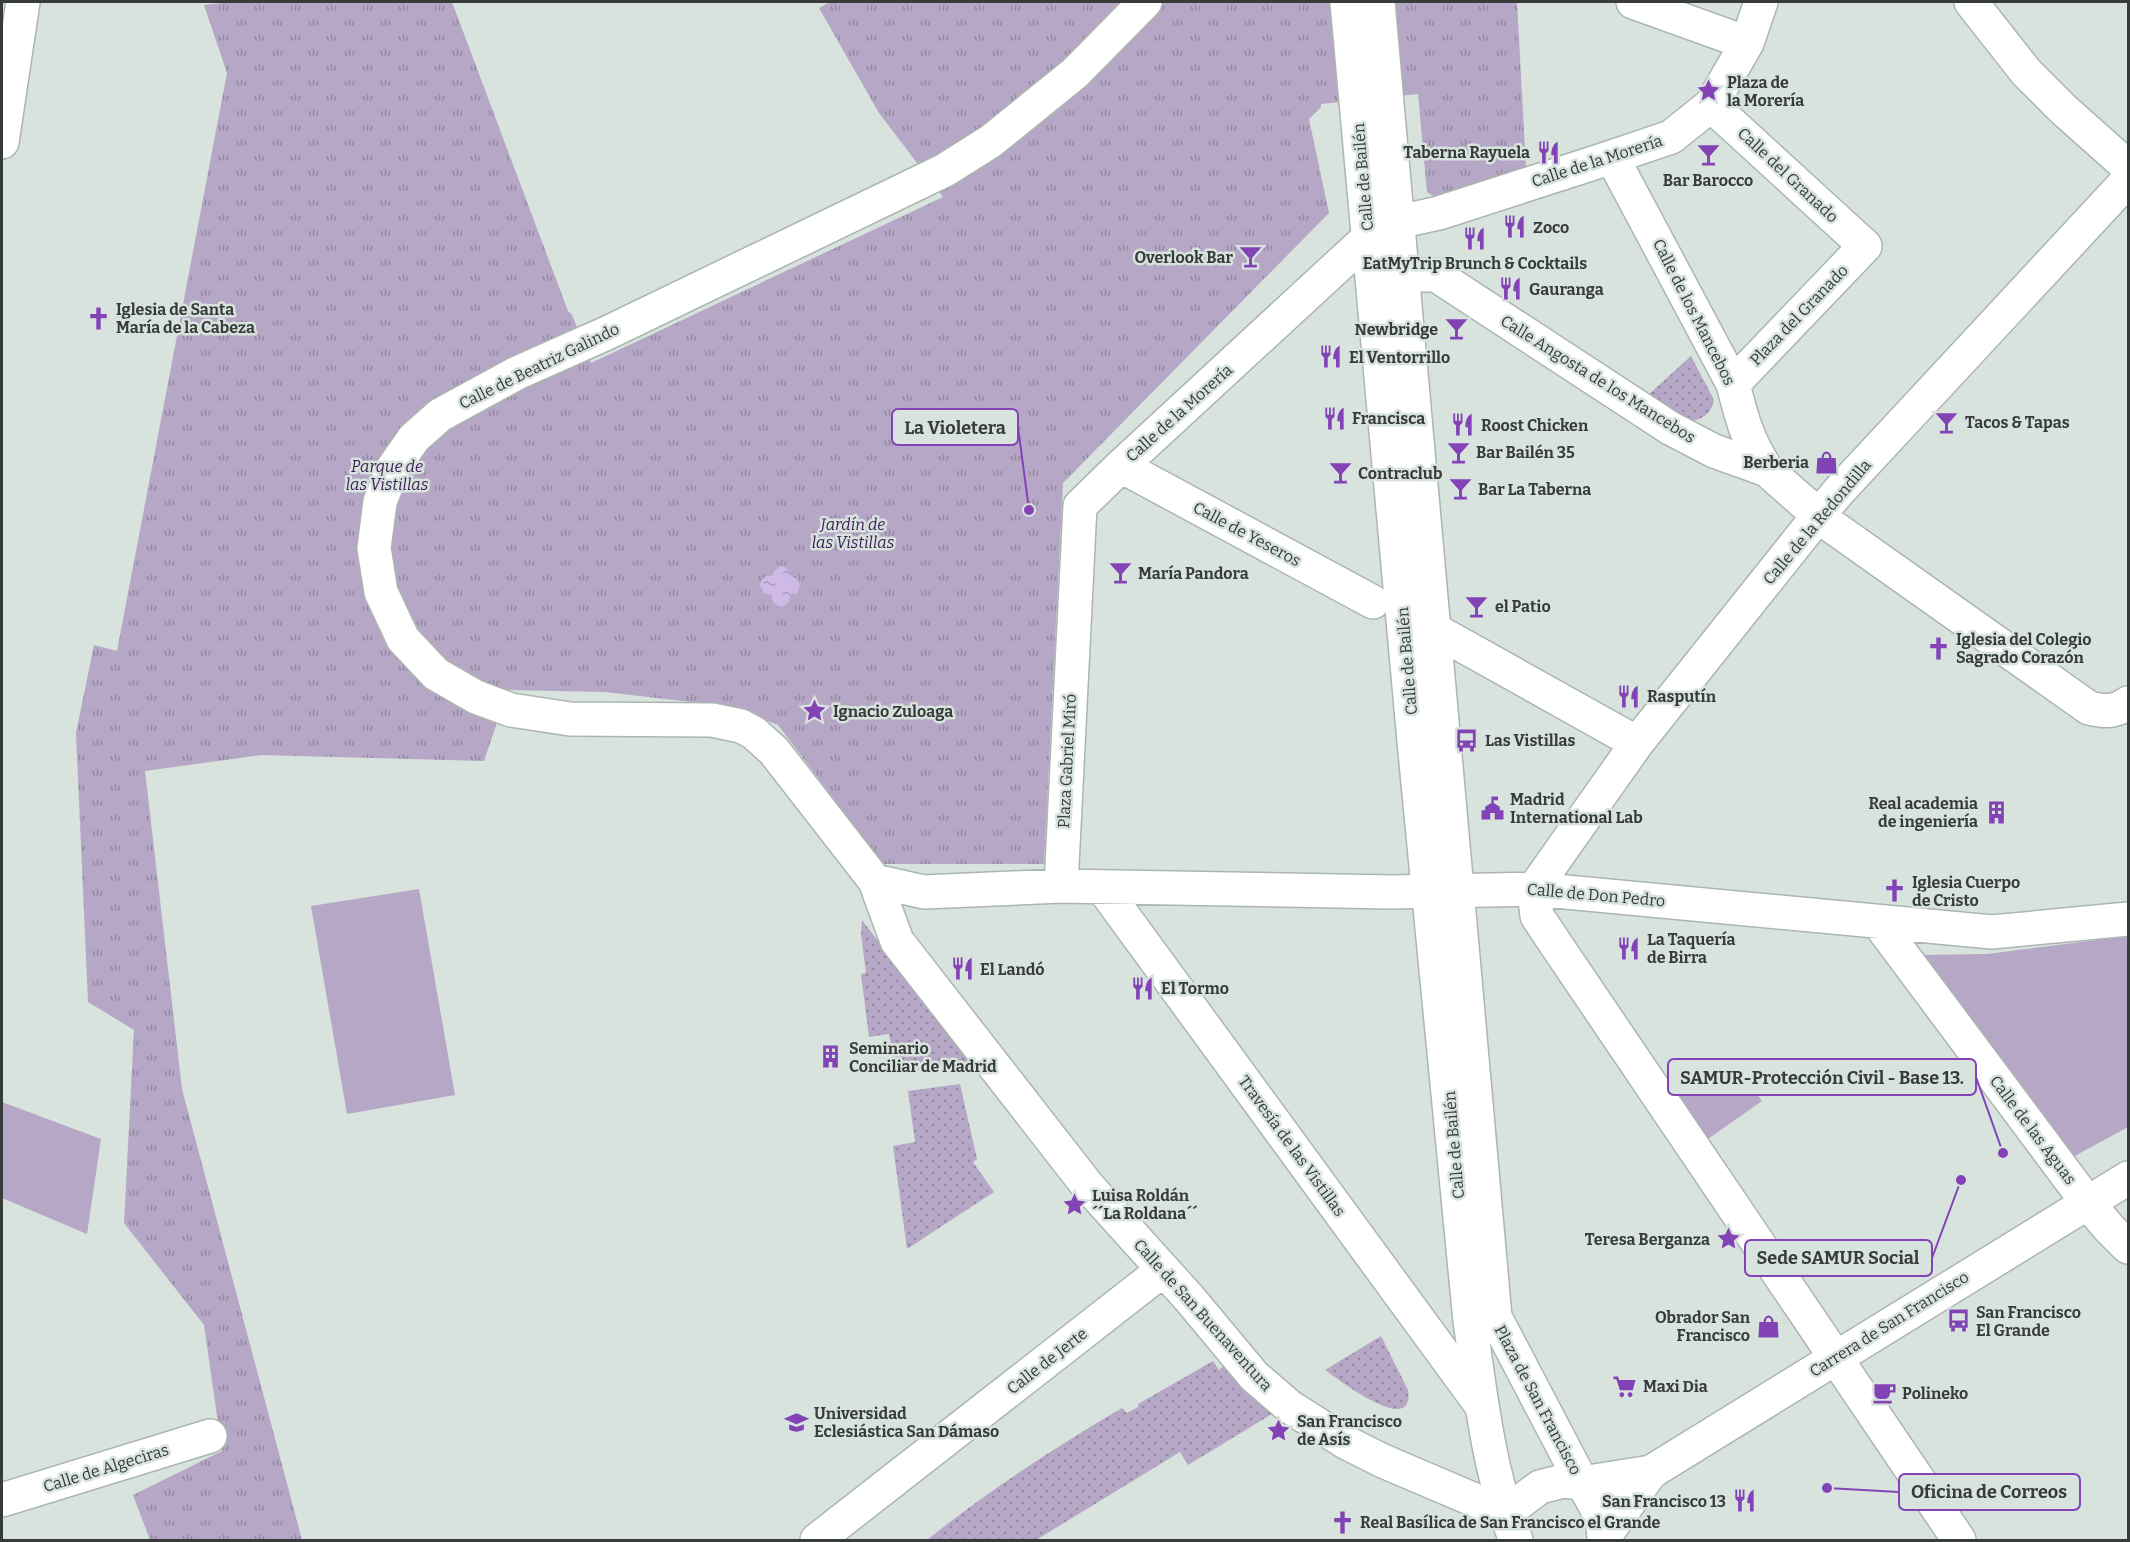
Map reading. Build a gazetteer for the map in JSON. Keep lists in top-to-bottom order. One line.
{"streets":{"street":["Calle de la Morería","Calle del Granado","Calle de Bailén","Calle de los Mancebos","Plaza del Granado","Calle de Beatriz Galindo","Calle Angosta de los Mancebos","Calle de la Redondilla","Calle de Yeseros","Plaza Gabriel Miró","Calle de Don Pedro","Calle de las Aguas","Travesía de las Vistillas","Calle de San Buenaventura","Carrera de San Francisco","Calle de Jerte","Plaza de San Francisco","Calle de Algeciras"]},"crossings":[["Calle de la Morería","Calle del Granado"],["Calle de la Morería","Calle de Bailén"],["Calle de la Morería","Calle de los Mancebos"],["Calle de la Morería","Calle de Yeseros"],["Calle de la Morería","Plaza Gabriel Miró"],["Calle del Granado","Plaza del Granado"],["Calle de Bailén","Calle Angosta de los Mancebos"],["Calle de Bailén","Calle de Don Pedro"],["Calle de Bailén","Plaza de San Francisco"],["Calle de los Mancebos","Plaza del Granado"],["Calle de los Mancebos","Calle Angosta de los Mancebos"],["Calle de Beatriz Galindo","Calle de San Buenaventura"],["Calle Angosta de los Mancebos","Calle de la Redondilla"],["Calle de la Redondilla","Calle de Don Pedro"],["Calle de Yeseros","Plaza Gabriel Miró"],["Plaza Gabriel Miró","Calle de Don Pedro"],["Calle de Don Pedro","Calle de las Aguas"],["Calle de Don Pedro","Travesía de las Vistillas"],["Calle de las Aguas","Carrera de San Francisco"],["Travesía de las Vistillas","Plaza de San Francisco"],["Calle de San Buenaventura","Calle de Jerte"],["Calle de San Buenaventura","Plaza de San Francisco"],["Carrera de San Francisco","Plaza de San Francisco"]],"parks":["Parque de las Vistillas","Jardín de las Vistillas"],"places":{"place":["Plaza de la Morería","Ignacio Zuloaga","Luisa Roldán ´´La Roldana´´","Teresa Berganza","San Francisco de Asís"],"restaurant":["Taberna Rayuela","Zoco","EatMyTrip Brunch & Cocktails","Gauranga","El Ventorrillo","Francisca","Roost Chicken","Rasputín","La Taquería de Birra","El Landó","El Tormo","San Francisco 13"],"bar":["Bar Barocco","Overlook Bar","Newbridge","Tacos & Tapas","Bar Bailén 35","Contraclub","Bar La Taberna","María Pandora","el Patio"],"church":["Iglesia de Santa María de la Cabeza","Iglesia del Colegio Sagrado Corazón","Iglesia Cuerpo de Cristo","Real Basílica de San Francisco el Grande"],"shop":["Berberia","Obrador San Francisco"],"other":["La Violetera","SAMUR-Protección Civil - Base 13.","Sede SAMUR Social","Oficina de Correos"],"bus stop":["Las Vistillas","San Francisco El Grande"],"public building":["Madrid International Lab"],"building":["Real academia de ingeniería","Seminario Conciliar de Madrid"],"supermarket":["Maxi Dia"],"cafe":["Polineko"],"school or university":["Universidad Eclesiástica San Dámaso"]}}
